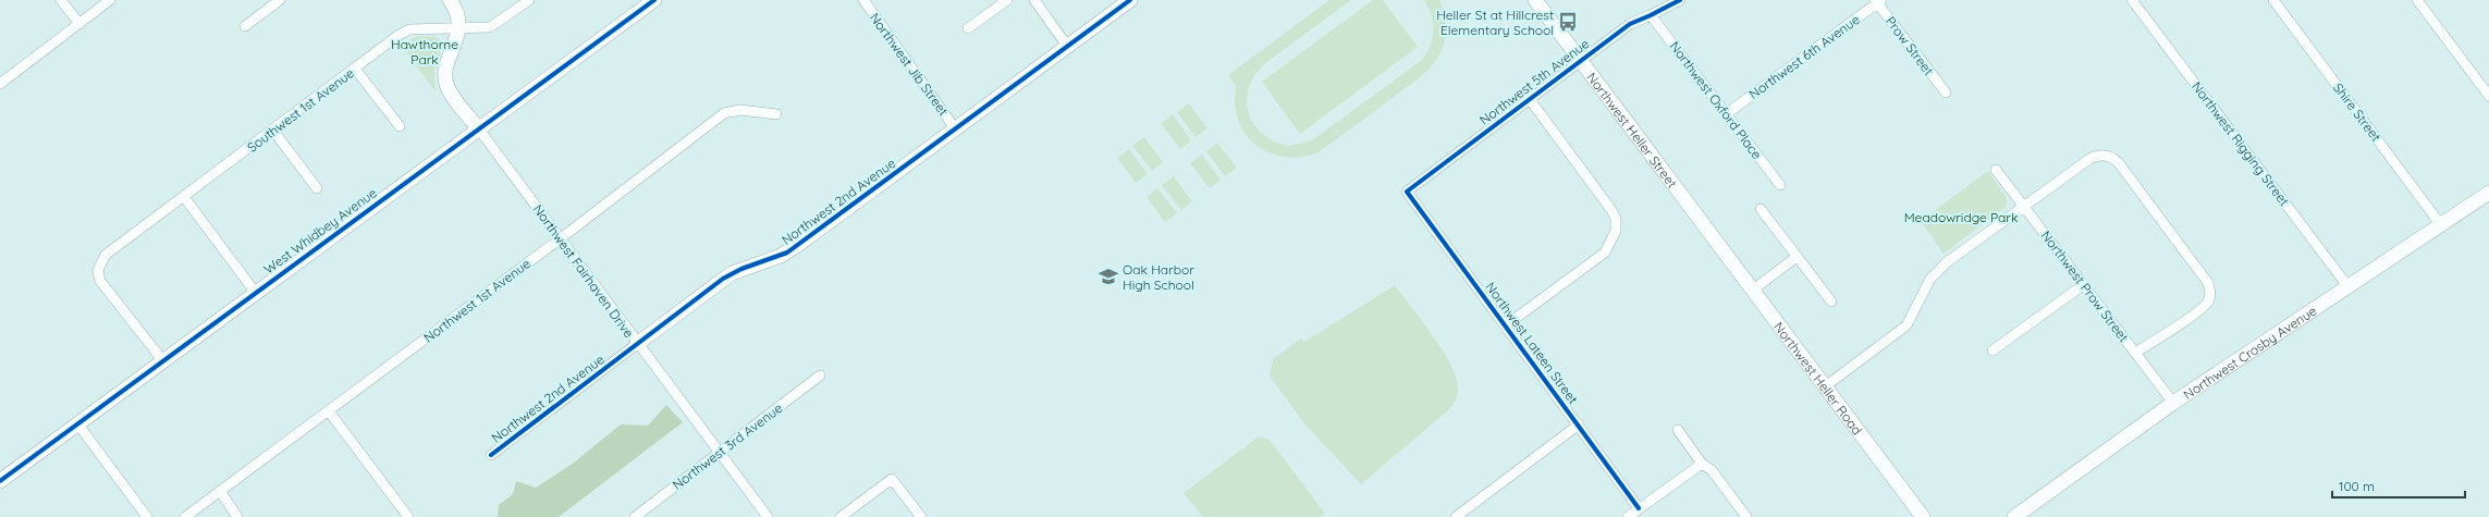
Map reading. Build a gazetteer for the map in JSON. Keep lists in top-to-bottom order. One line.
{"streets":{"street":["Prow Street","Northwest 6th Avenue","Northwest Jib Street","Northwest 5th Avenue","Northwest Oxford Place","Southwest 1st Avenue","Shire Street","Northwest Heller Street","Northwest Rigging Street","Northwest 2nd Avenue","West Whidbey Avenue","Northwest Fairhaven Drive","Northwest Prow Street","Northwest 1st Avenue","Northwest Lateen Street","Northwest Crosby Avenue","Northwest Heller Road","Northwest 3rd Avenue"]},"crossings":[["Prow Street","Northwest 6th Avenue"],["Northwest 6th Avenue","Northwest Oxford Place"],["Northwest Jib Street","Northwest 2nd Avenue"],["Northwest 5th Avenue","Northwest Oxford Place"],["Northwest 5th Avenue","Northwest Heller Street"],["Northwest 5th Avenue","Northwest Lateen Street"],["Southwest 1st Avenue","West Whidbey Avenue"],["Shire Street","Northwest Crosby Avenue"],["Northwest Heller Street","Northwest Heller Road"],["Northwest Rigging Street","Northwest Crosby Avenue"],["Northwest 2nd Avenue","Northwest Fairhaven Drive"],["West Whidbey Avenue","Northwest Fairhaven Drive"],["Northwest Fairhaven Drive","Northwest 1st Avenue"],["Northwest Fairhaven Drive","Northwest 3rd Avenue"],["Northwest Prow Street","Northwest Crosby Avenue"]],"parks":["Hawthorne Park","Meadowridge Park"],"places":{"bus stop":["Heller St at Hillcrest Elementary School"],"school or university":["Oak Harbor High School"]},"scale_bar":"100 m"}
